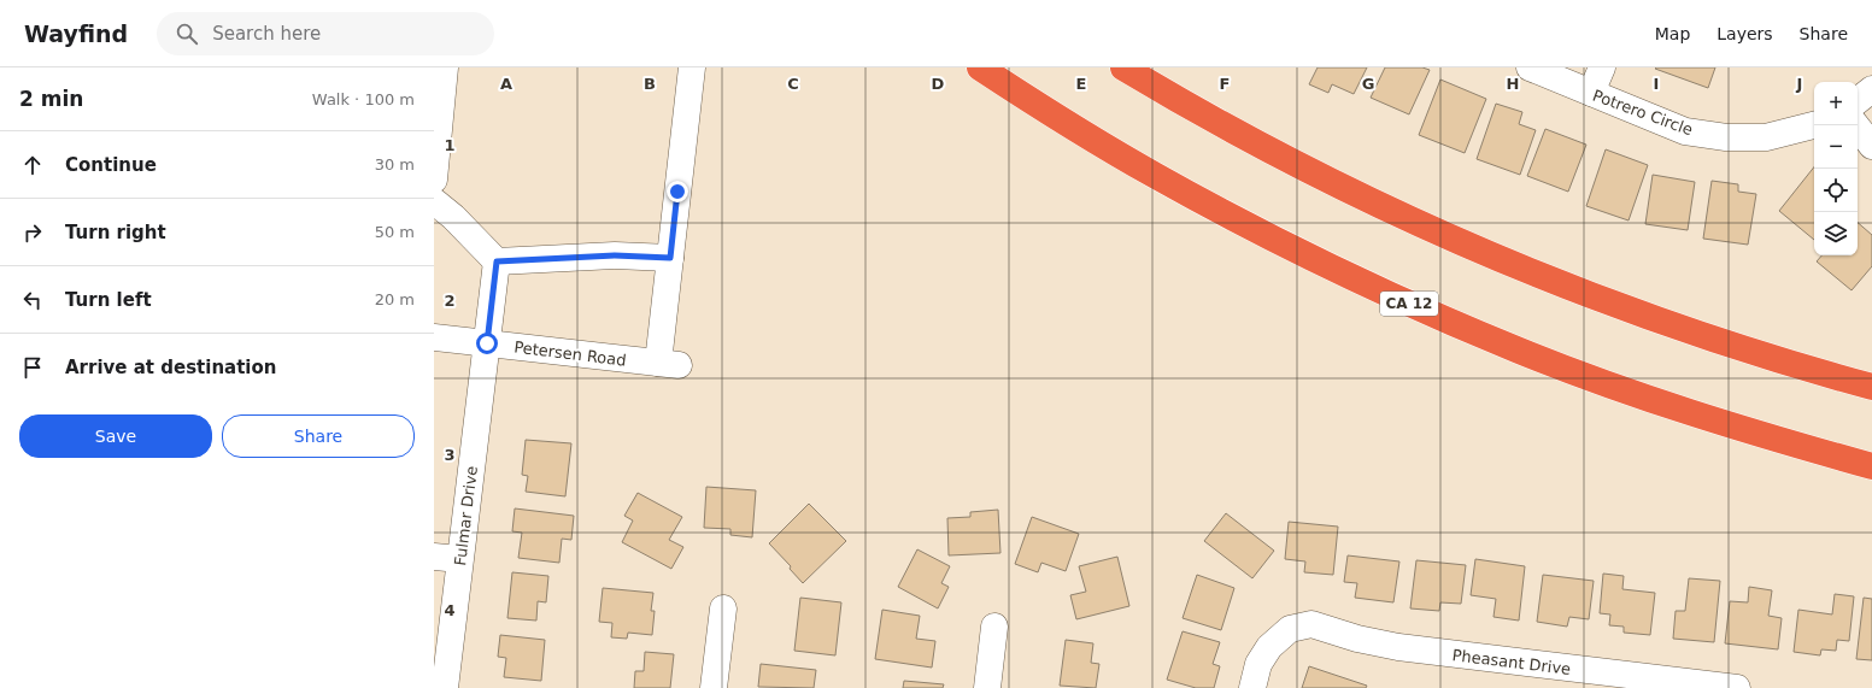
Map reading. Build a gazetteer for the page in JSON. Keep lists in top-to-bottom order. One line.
{"streets":{"highway":["CA 12"],"street":["Potrero Circle","Petersen Road","Fulmar Drive","Pheasant Drive"]},"crossings":[["Petersen Road","Fulmar Drive"]],"page":{"header":"Wayfind","search":"Search here","nav":["Map","Layers","Share"],"heading":["2 min","Walk · 100 m"],"map_buttons":["+","−"],"list":[["Continue","30 m"],["Turn right","50 m"],["Turn left","20 m"],"Arrive at destination"],"buttons":["Save","Share"]},"grid":{"columns":["A","B","C","D","E","F","G","H","I","J"],"rows":["1","2","3","4"]}}
